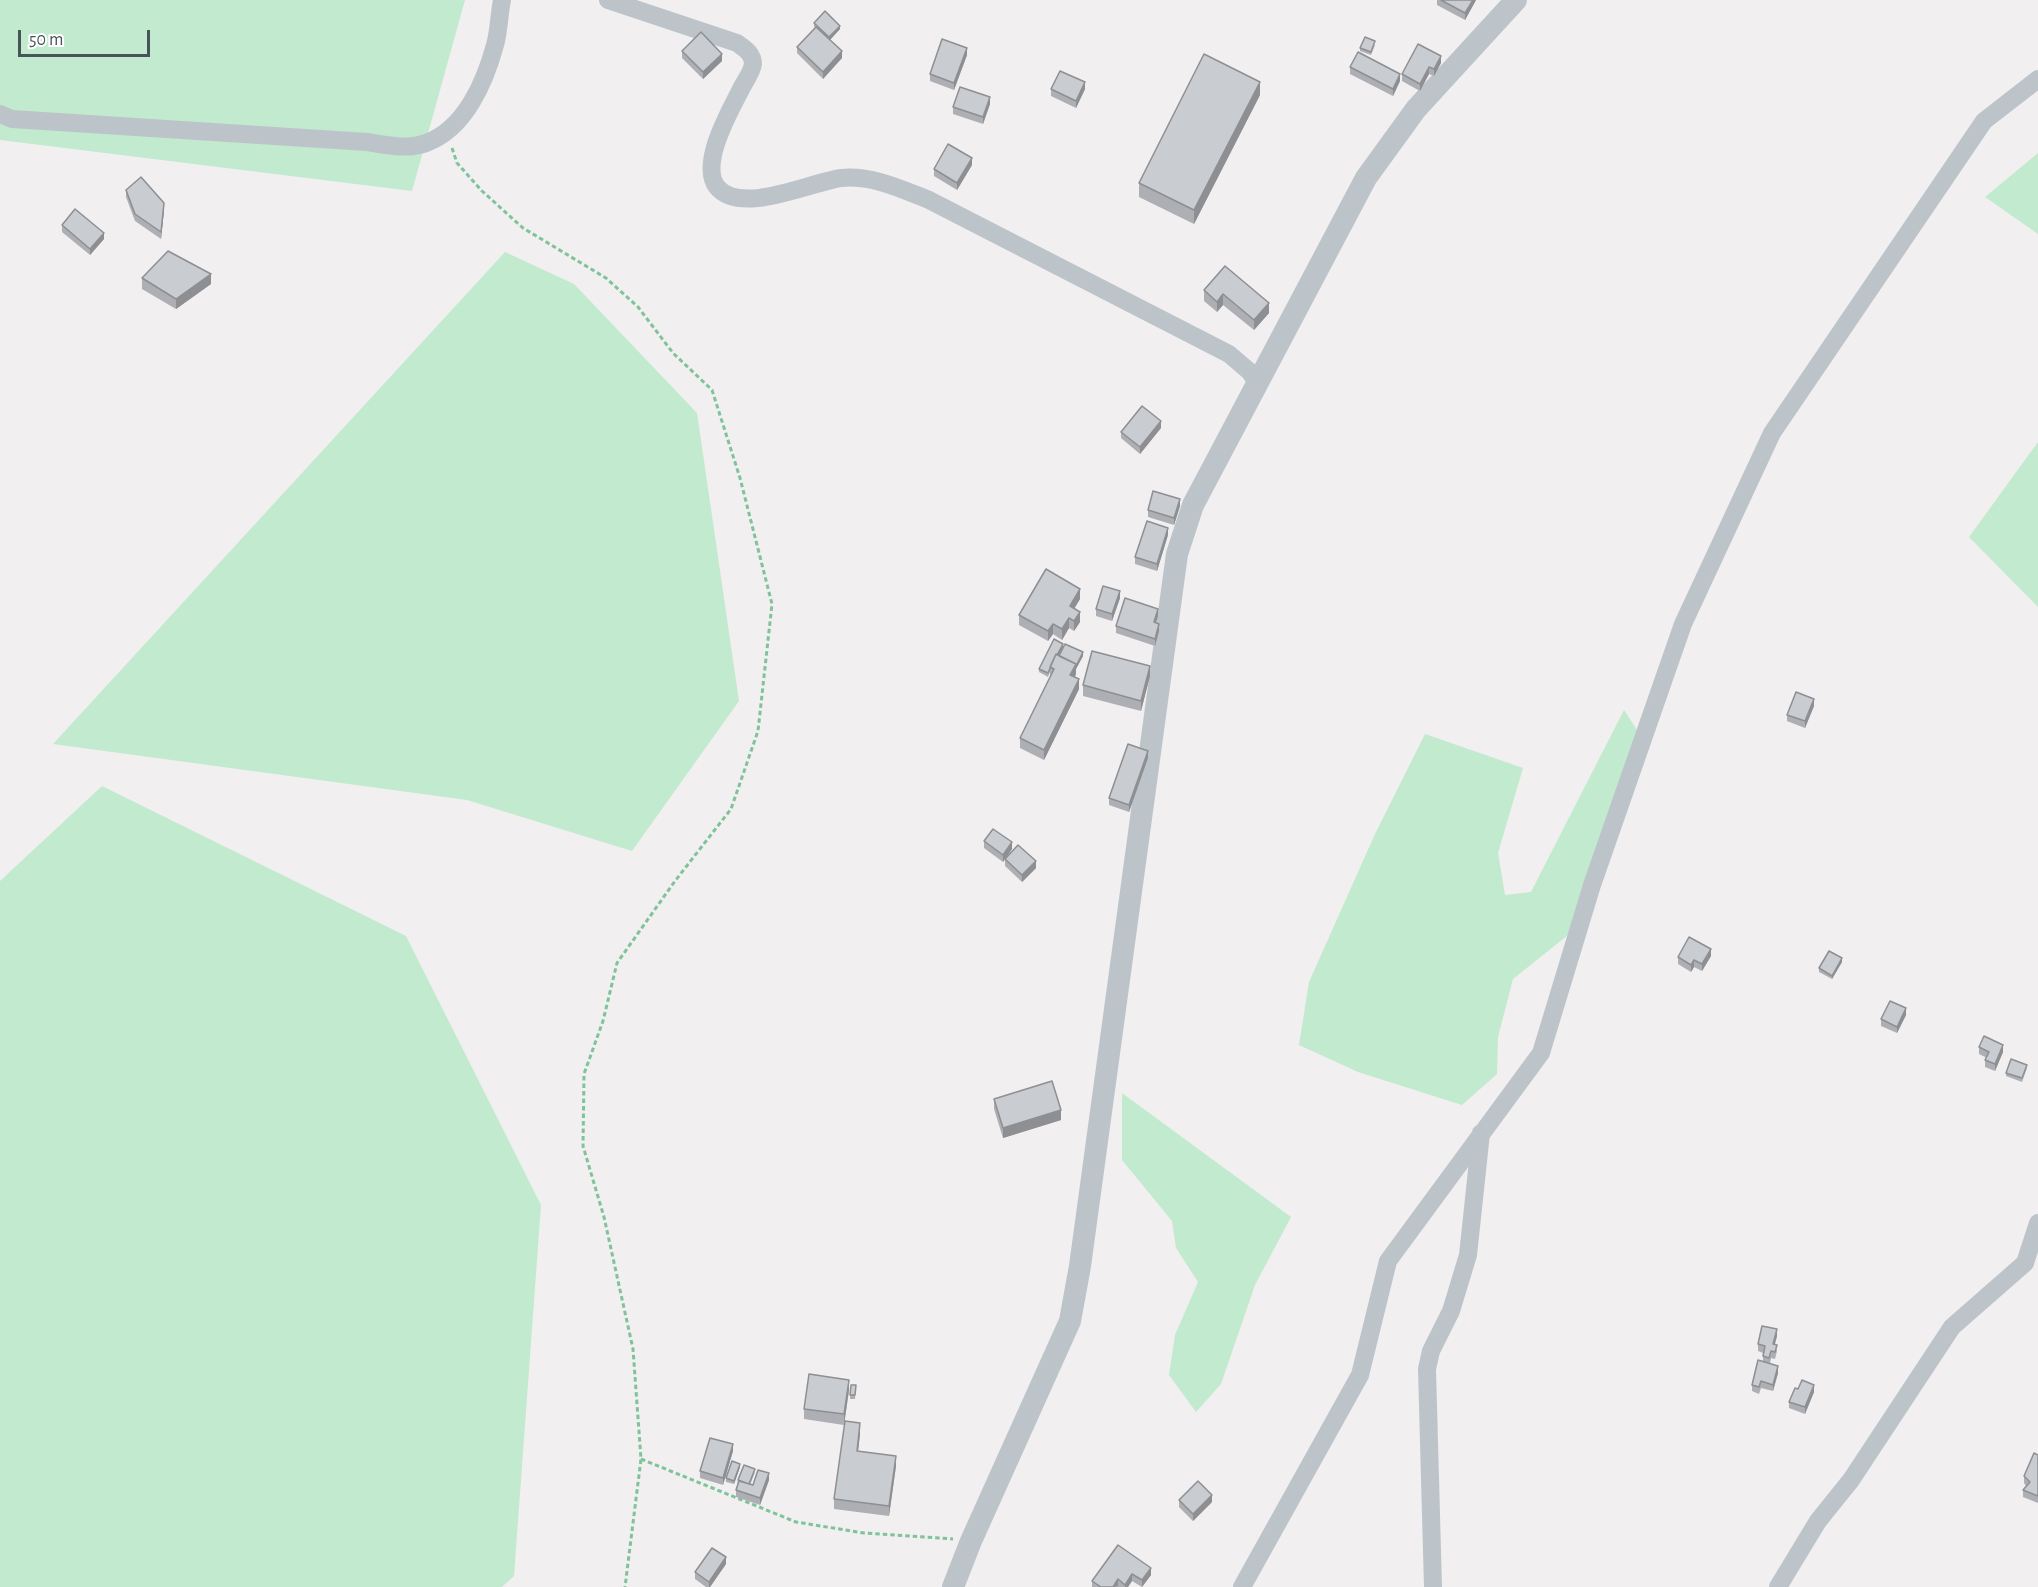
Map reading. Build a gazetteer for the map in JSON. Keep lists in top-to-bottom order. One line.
{"scale_bar":"50 m"}
